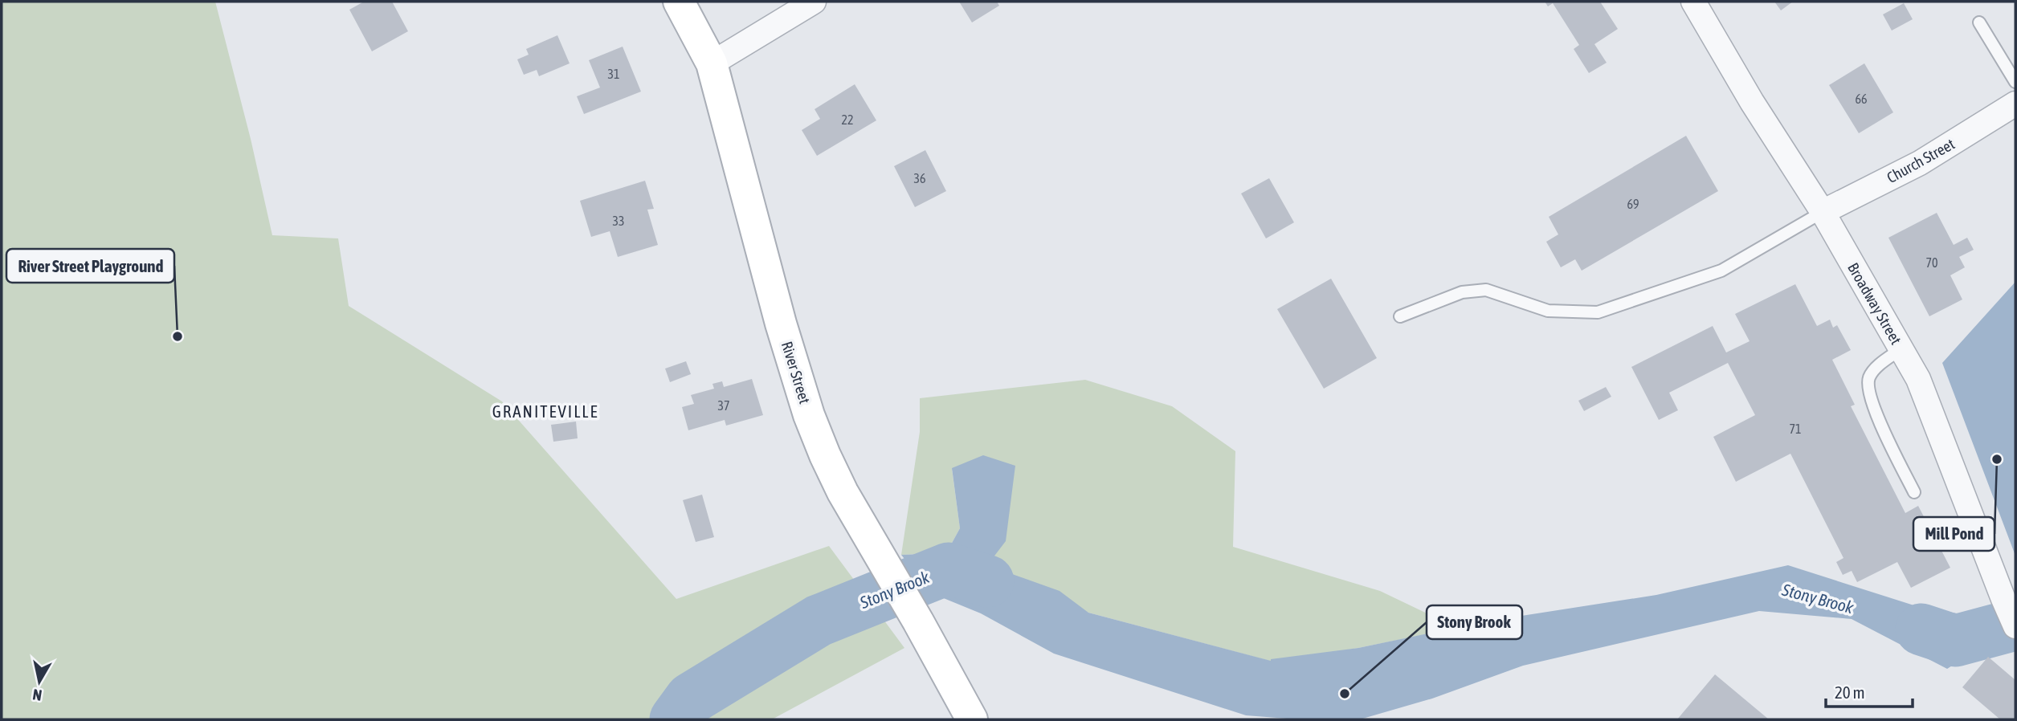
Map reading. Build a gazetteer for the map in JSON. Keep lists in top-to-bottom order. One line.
{"streets":{"main road":["River Street"],"street":["Church Street","Broadway Street"]},"crossings":[["Church Street","Broadway Street"]],"districts":["GRANITEVILLE"],"water":["Stony Brook"],"places":["River Street Playground","Mill Pond","Stony Brook"],"house_numbers":["31","66","22","36","69","33","70","37","71"],"scale_bar":"20 m","north":"bottom"}
